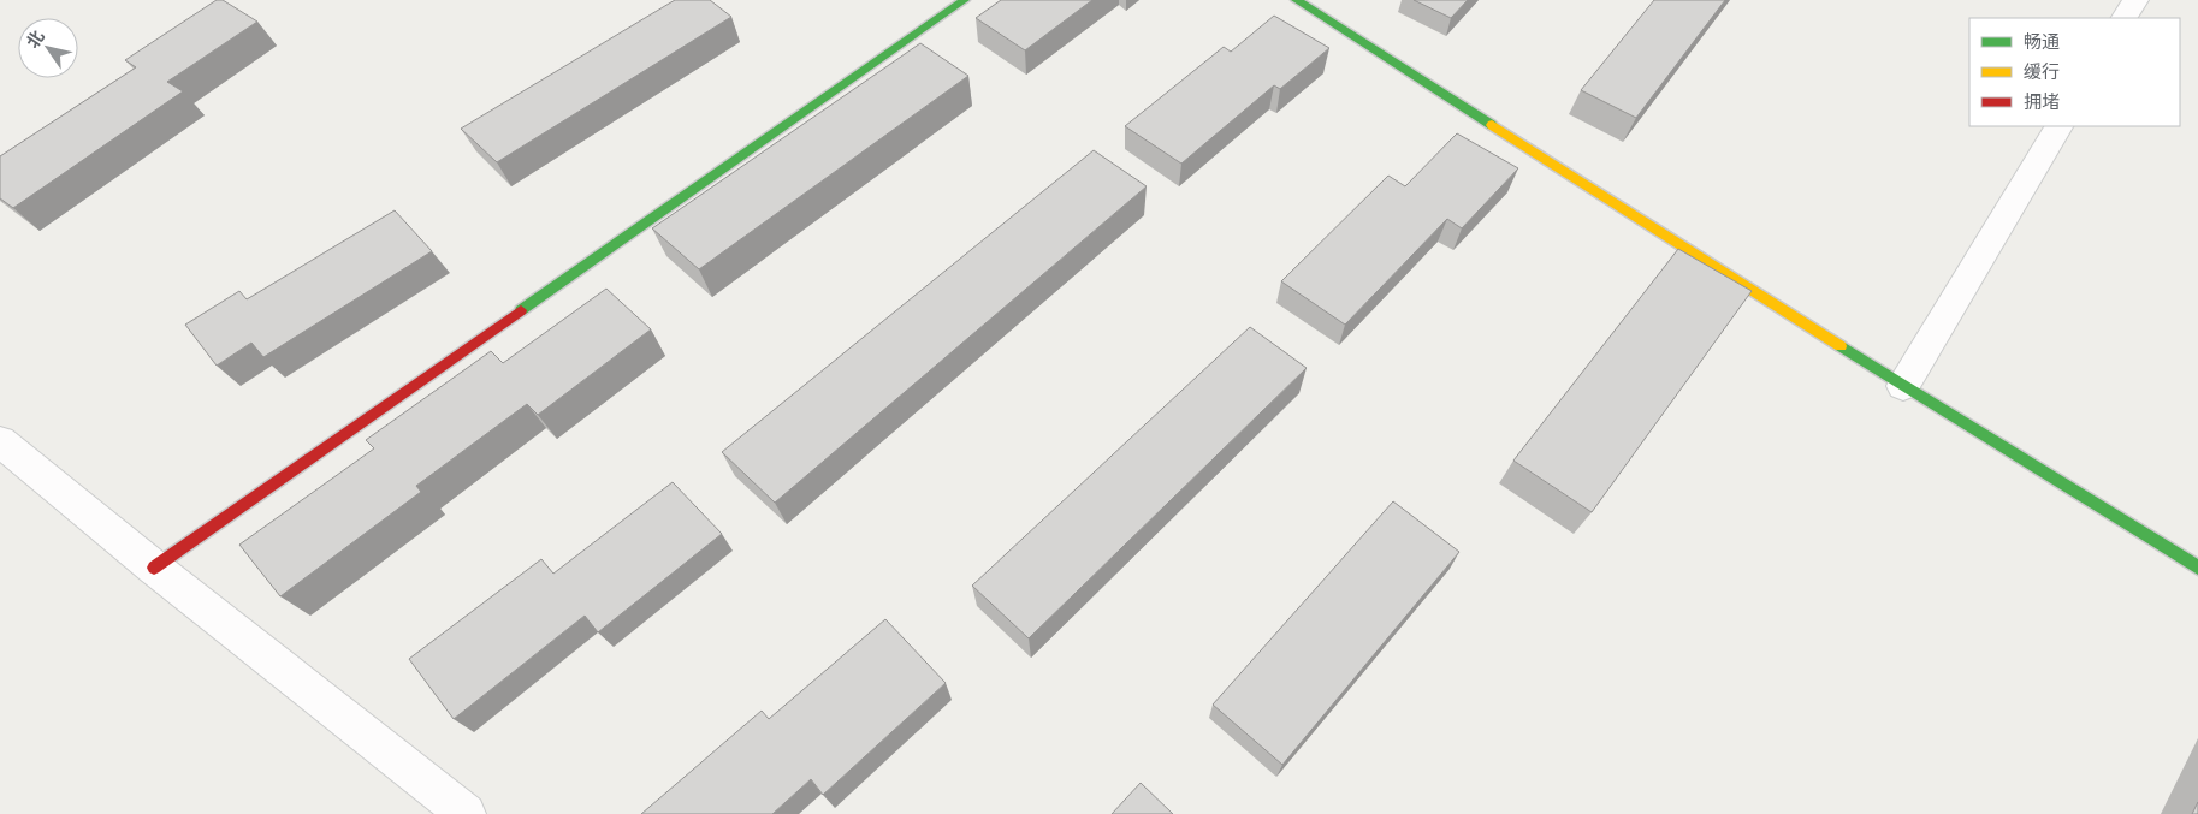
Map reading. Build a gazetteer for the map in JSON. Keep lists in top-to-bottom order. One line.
{"legend":["畅通","缓行","拥堵"],"north":"top left"}
